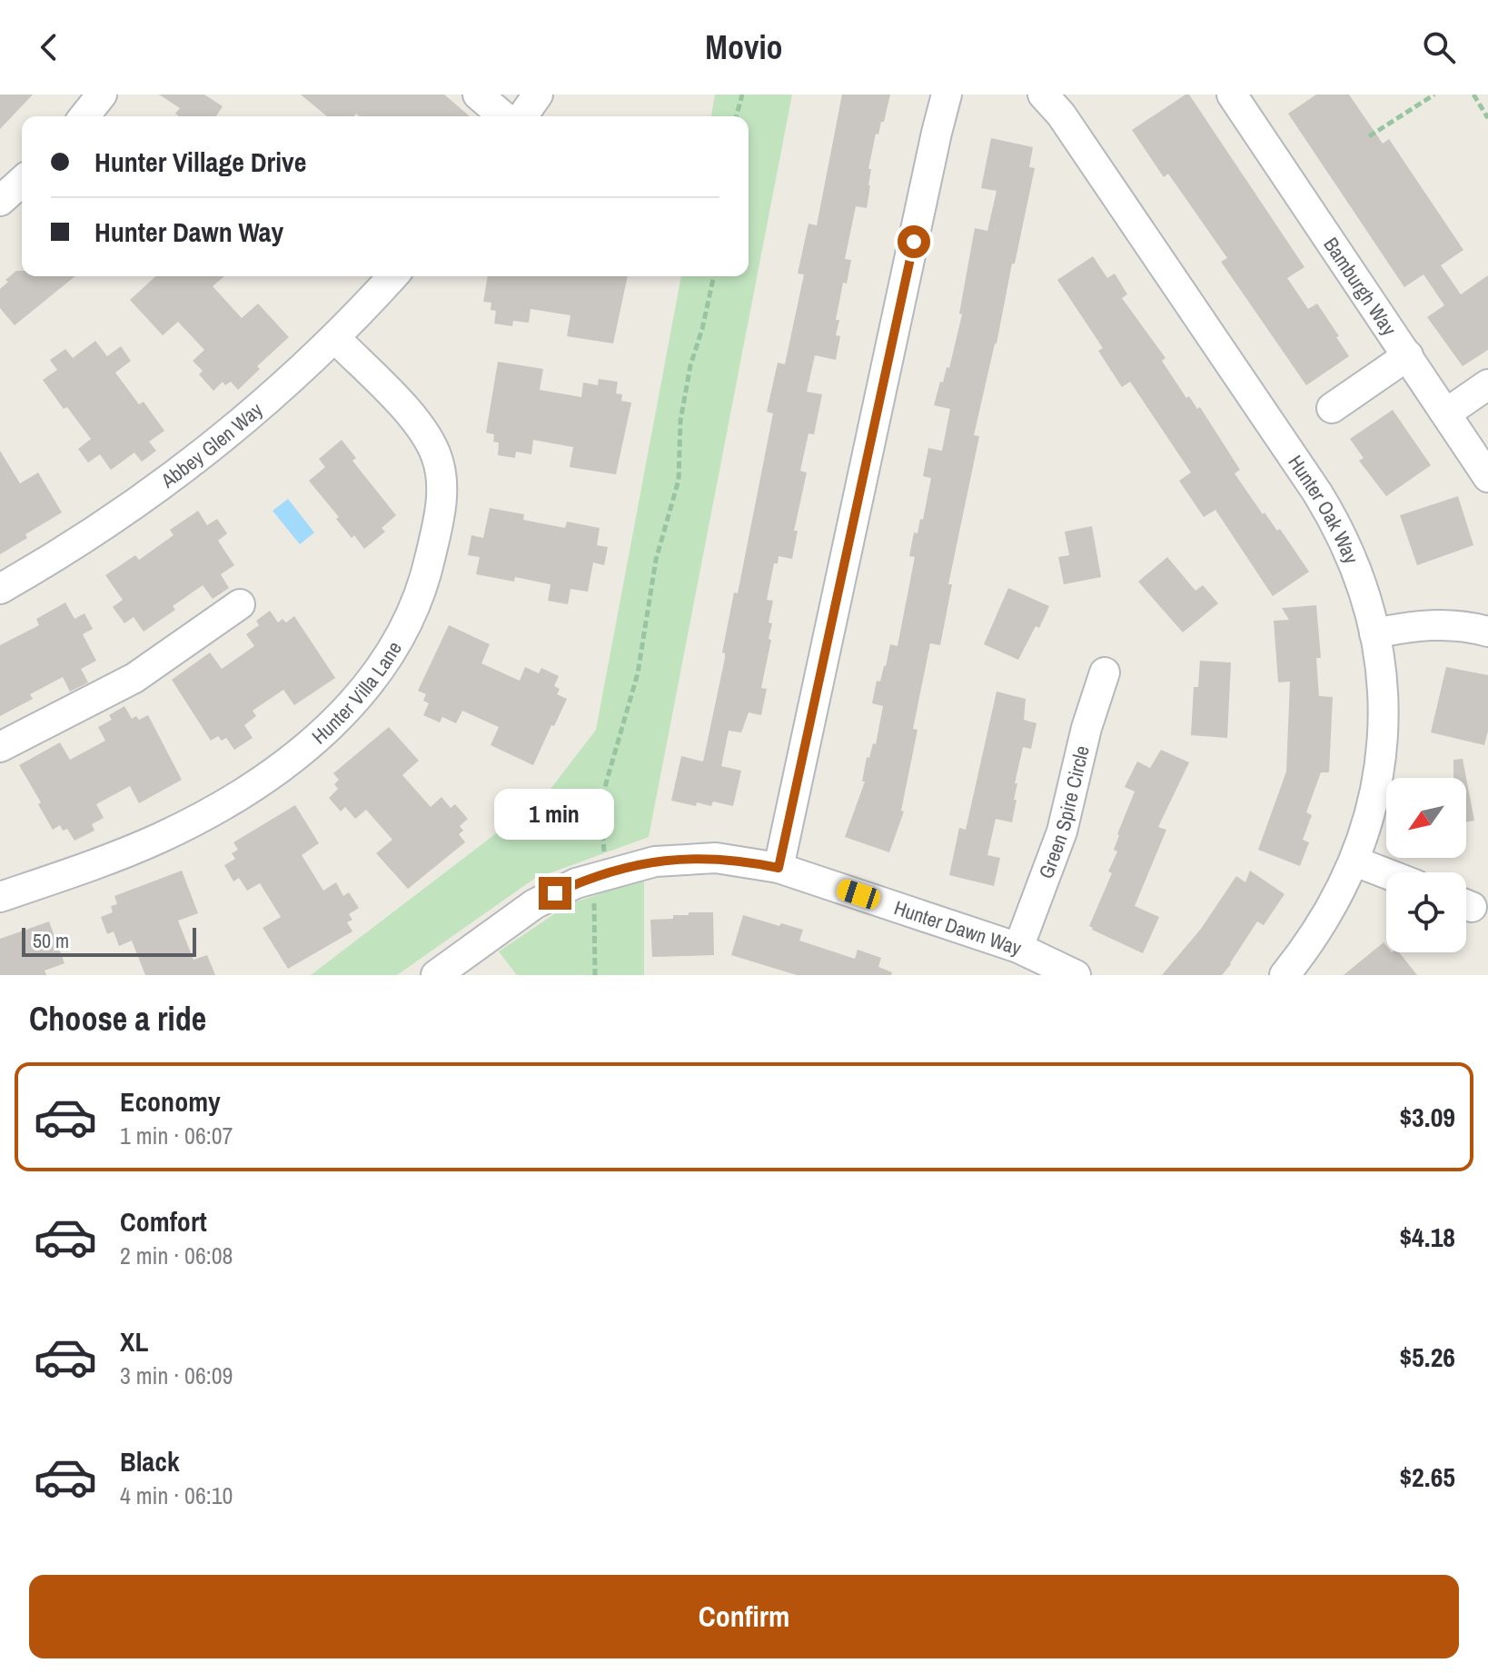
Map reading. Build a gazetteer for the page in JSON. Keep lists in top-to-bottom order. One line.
{"streets":{"street":["Bamburgh Way","Abbey Glen Way","Hunter Oak Way","Hunter Villa Lane","Green Spire Circle","Hunter Dawn Way"]},"crossings":[["Abbey Glen Way","Hunter Villa Lane"],["Green Spire Circle","Hunter Dawn Way"]],"scale_bar":"50 m","north":"bottom left","page":{"header":"Movio","banner":["Hunter Village Drive","Hunter Dawn Way"],"bubble":"1 min","scale":"50 m","heading":"Choose a ride","list":[{"name":"Economy","note":"1 min · 06:07","value":"$3.09"},{"name":"Comfort","note":"2 min · 06:08","value":"$4.18"},{"name":"XL","note":"3 min · 06:09","value":"$5.26"},{"name":"Black","note":"4 min · 06:10","value":"$2.65"}],"buttons":"Confirm"}}
